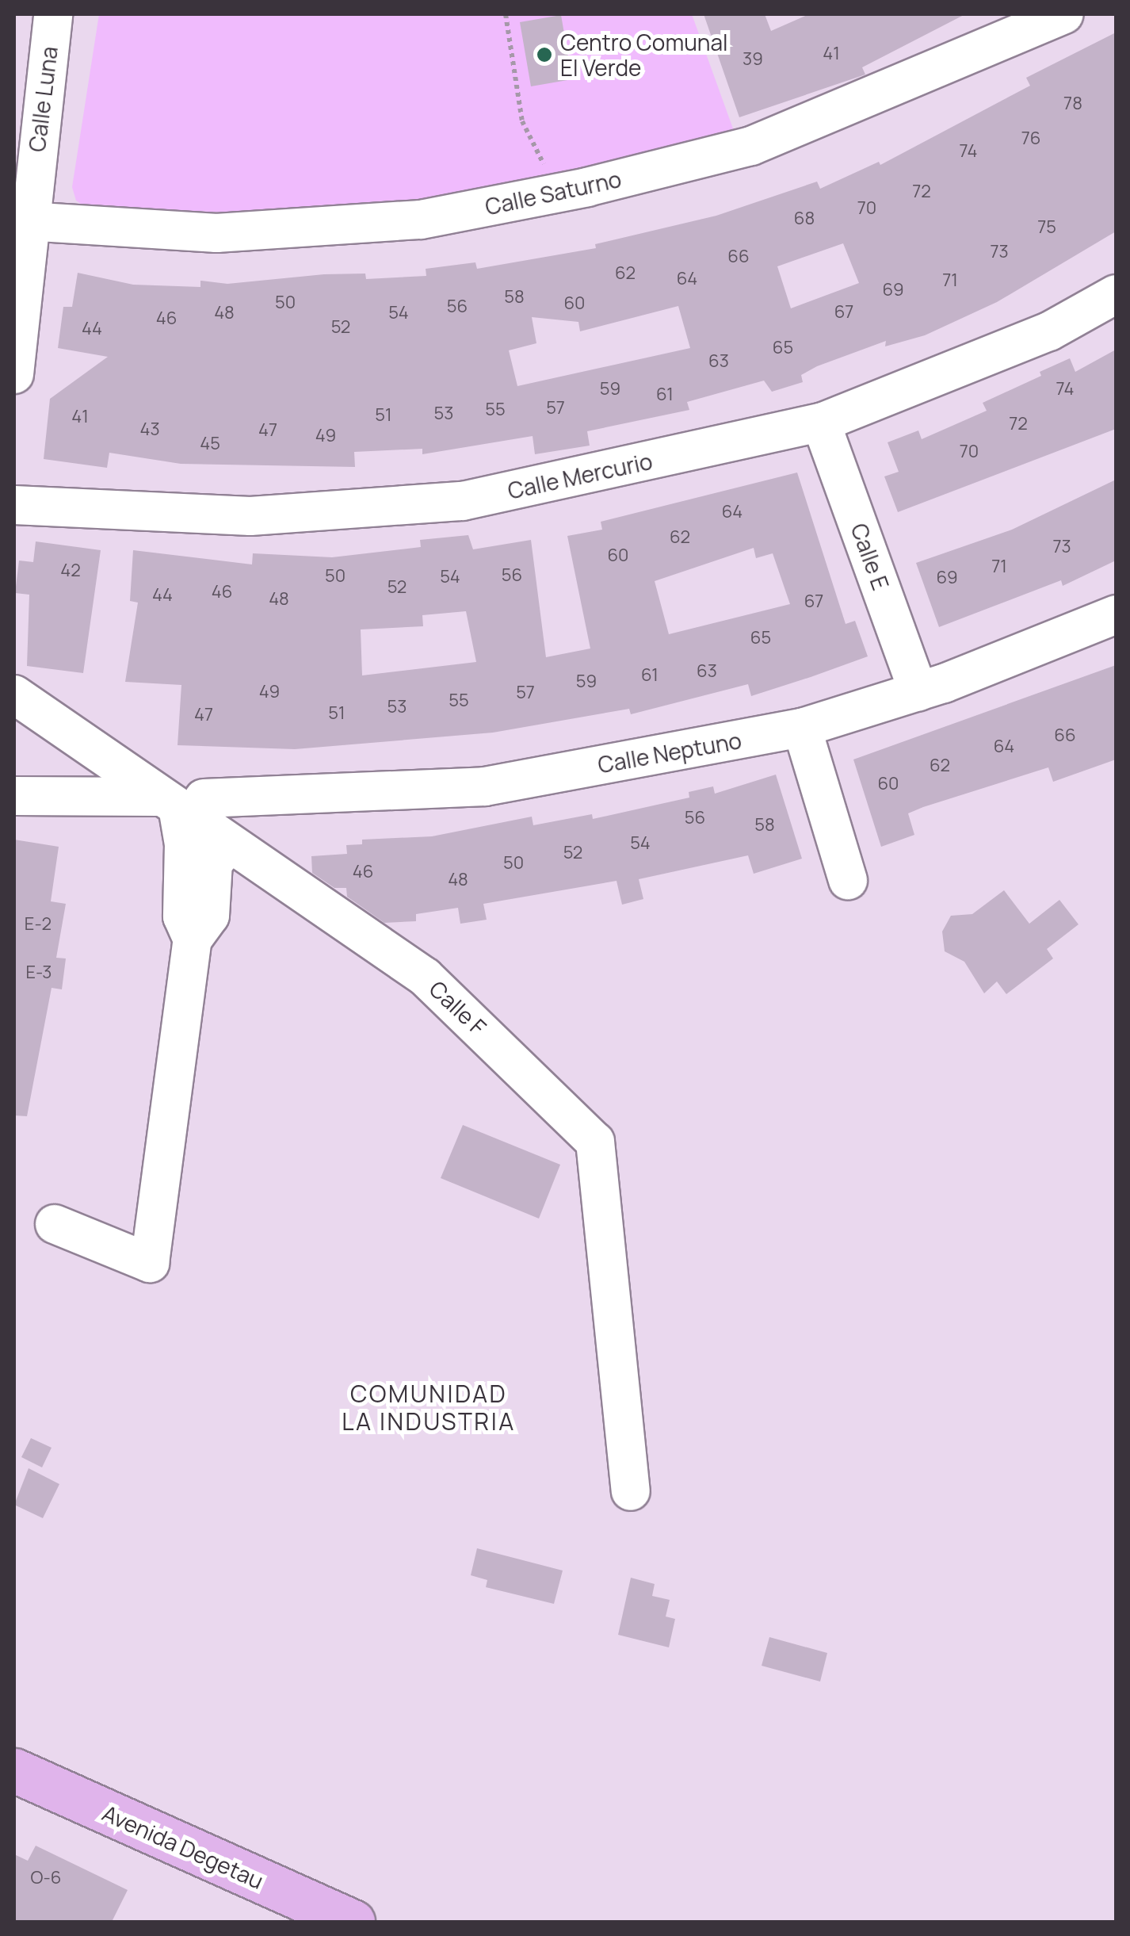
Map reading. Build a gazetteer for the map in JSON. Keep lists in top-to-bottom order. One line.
{"streets":{"main road":["Avenida Degetau"],"street":["Calle Luna","Calle Saturno","Calle Mercurio","Calle E","Calle Neptuno","Calle F"]},"crossings":[["Calle Luna","Calle Saturno"],["Calle Mercurio","Calle E"],["Calle E","Calle Neptuno"],["Calle Neptuno","Calle F"]],"districts":["COMUNIDAD LA INDUSTRIA"],"places":["Centro Comunal El Verde"],"house_numbers":["41","39","78","76","74","72","70","68","75","73","66","62","64","71","69","58","50","60","56","67","48","54","46","52","44","65","63","59","74","61","57","55","53","51","41","72","43","47","49","45","70","64","62","73","60","71","42","56","50","54","69","52","46","44","48","67","65","63","61","59","49","57","55","53","51","47","66","64","62","60","56","58","54","52","50","46","48","E-2","E-3","O-6"]}
